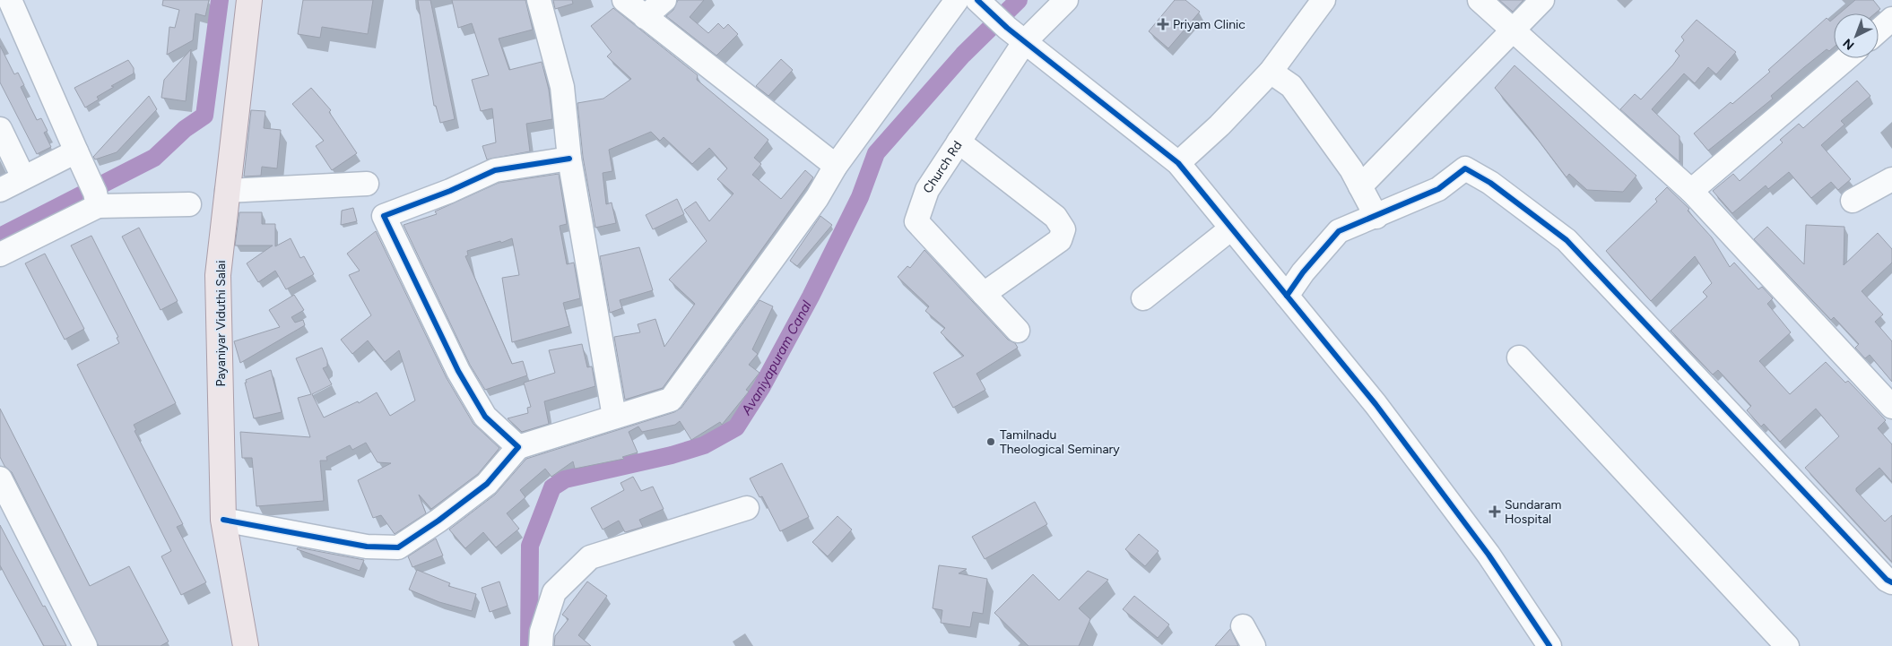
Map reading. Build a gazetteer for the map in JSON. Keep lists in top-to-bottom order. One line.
{"streets":{"main road":["Payaniyar Viduthi Salai"],"street":["Church Rd"]},"water":["Avaniyapuram Canal"],"places":{"health":["Priyam Clinic","Sundaram Hospital"],"other":["Tamilnadu Theological Seminary"]},"north":"bottom left"}
